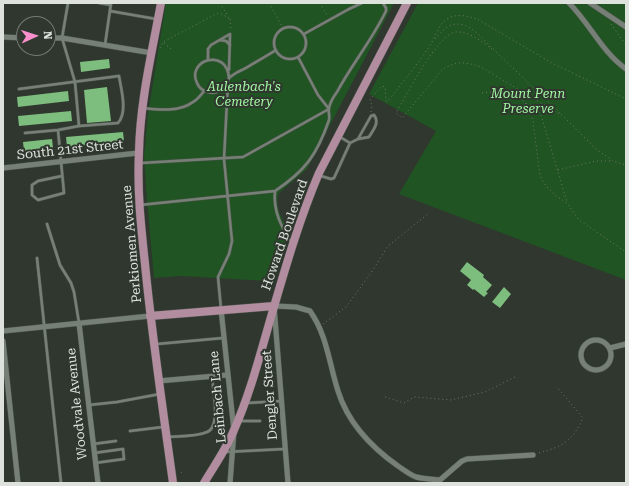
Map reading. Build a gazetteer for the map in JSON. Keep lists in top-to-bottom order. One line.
{"streets":{"main road":["Howard Boulevard","Perkiomen Avenue"],"street":["South 21st Street","Dengler Street","Leinbach Lane","Woodvale Avenue"]},"crossings":[["South 21st Street","Perkiomen Avenue"],["Howard Boulevard","Dengler Street"],["Howard Boulevard","Leinbach Lane"]],"parks":["Aulenbach's Cemetery","Mount Penn Preserve"],"north":"right"}
